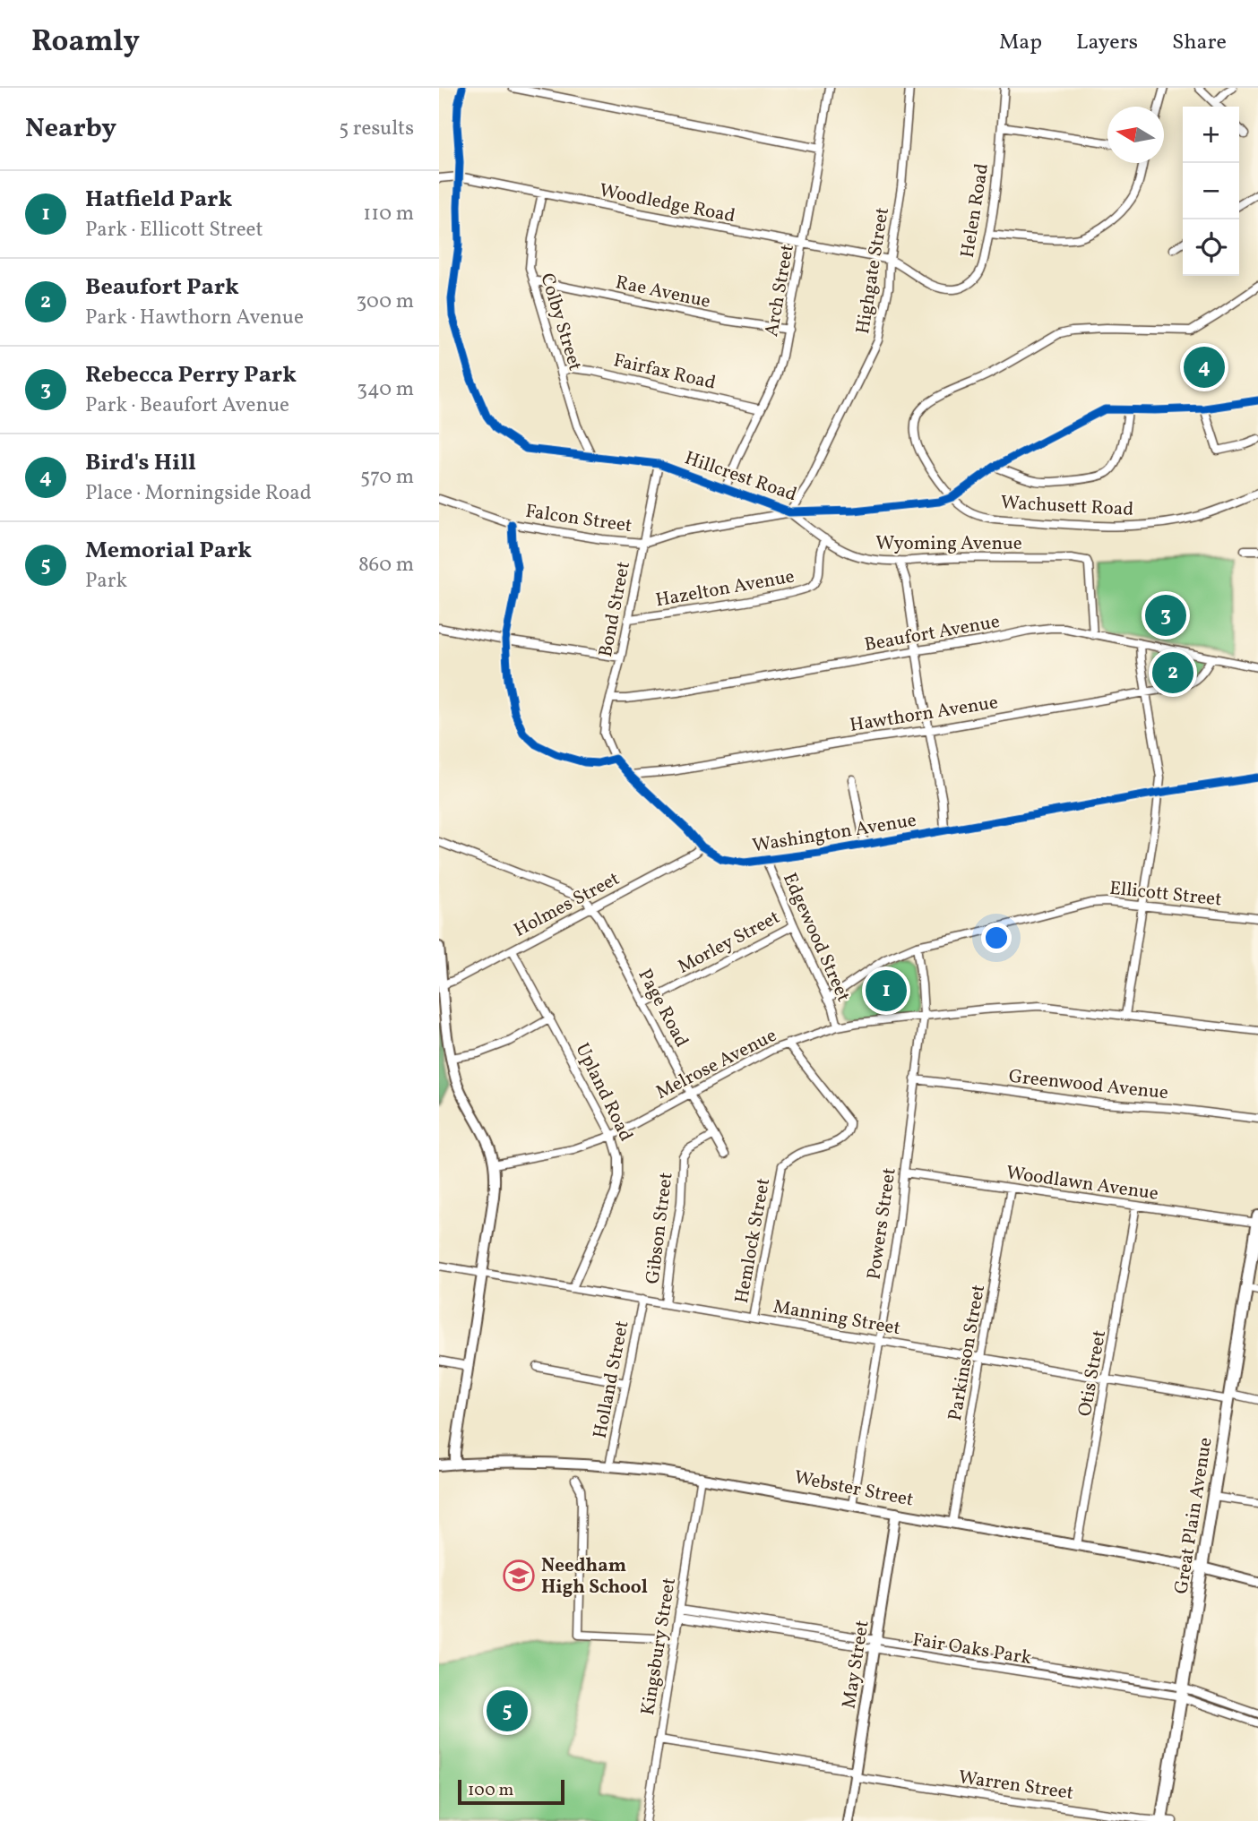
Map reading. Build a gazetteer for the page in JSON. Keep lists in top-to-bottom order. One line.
{"streets":{"main road":["Great Plain Avenue"],"street":["Woodledge Road","Helen Road","Highgate Street","Arch Street","Rae Avenue","Colby Street","Fairfax Road","Hillcrest Road","Wachusett Road","Falcon Street","Wyoming Avenue","Hazelton Avenue","Bond Street","Beaufort Avenue","Hawthorn Avenue","Washington Avenue","Ellicott Street","Holmes Street","Edgewood Street","Morley Street","Page Road","Melrose Avenue","Greenwood Avenue","Upland Road","Woodlawn Avenue","Powers Street","Gibson Street","Hemlock Street","Manning Street","Parkinson Street","Otis Street","Holland Street","Webster Street","Kingsbury Street","Fair Oaks Park","May Street","Warren Street"]},"crossings":[["Woodledge Road","Helen Road"],["Woodledge Road","Highgate Street"],["Woodledge Road","Arch Street"],["Woodledge Road","Colby Street"],["Woodledge Road","Hillcrest Road"],["Helen Road","Highgate Street"],["Highgate Street","Hillcrest Road"],["Highgate Street","Falcon Street"],["Highgate Street","Wyoming Avenue"],["Arch Street","Rae Avenue"],["Arch Street","Fairfax Road"],["Arch Street","Hillcrest Road"],["Rae Avenue","Colby Street"],["Colby Street","Fairfax Road"],["Colby Street","Hillcrest Road"],["Hillcrest Road","Wachusett Road"],["Hillcrest Road","Falcon Street"],["Hillcrest Road","Wyoming Avenue"],["Hillcrest Road","Bond Street"],["Falcon Street","Wyoming Avenue"],["Falcon Street","Bond Street"],["Wyoming Avenue","Hazelton Avenue"],["Wyoming Avenue","Beaufort Avenue"],["Hazelton Avenue","Bond Street"],["Bond Street","Beaufort Avenue"],["Bond Street","Washington Avenue"],["Beaufort Avenue","Hawthorn Avenue"],["Hawthorn Avenue","Washington Avenue"],["Washington Avenue","Holmes Street"],["Washington Avenue","Edgewood Street"],["Ellicott Street","Edgewood Street"],["Ellicott Street","Powers Street"],["Holmes Street","Page Road"],["Holmes Street","Upland Road"],["Edgewood Street","Morley Street"],["Edgewood Street","Melrose Avenue"],["Morley Street","Page Road"],["Page Road","Melrose Avenue"],["Page Road","Gibson Street"],["Melrose Avenue","Upland Road"],["Melrose Avenue","Powers Street"],["Melrose Avenue","Hemlock Street"],["Greenwood Avenue","Powers Street"],["Upland Road","Manning Street"],["Woodlawn Avenue","Powers Street"],["Woodlawn Avenue","Parkinson Street"],["Woodlawn Avenue","Otis Street"],["Woodlawn Avenue","Great Plain Avenue"],["Powers Street","Manning Street"],["Powers Street","Webster Street"],["Gibson Street","Manning Street"],["Hemlock Street","Manning Street"],["Manning Street","Parkinson Street"],["Manning Street","Otis Street"],["Manning Street","Holland Street"],["Manning Street","Great Plain Avenue"],["Parkinson Street","Webster Street"],["Otis Street","Webster Street"],["Holland Street","Webster Street"],["Webster Street","Great Plain Avenue"],["Webster Street","Kingsbury Street"],["Webster Street","May Street"],["Great Plain Avenue","Fair Oaks Park"],["Great Plain Avenue","Warren Street"],["Kingsbury Street","Fair Oaks Park"],["Kingsbury Street","Warren Street"],["Fair Oaks Park","May Street"],["May Street","Warren Street"]],"places":{"school or university":["Needham High School"]},"scale_bar":"100 m","north":"left","page":{"header":"Roamly","nav":["Map","Layers","Share"],"heading":["Nearby","5 results"],"map_buttons":["+","−"],"list":[{"mark":"1","name":"Hatfield Park","note":"Park · Ellicott Street","value":"110 m"},{"mark":"2","name":"Beaufort Park","note":"Park · Hawthorn Avenue","value":"300 m"},{"mark":"3","name":"Rebecca Perry Park","note":"Park · Beaufort Avenue","value":"340 m"},{"mark":"4","name":"Bird's Hill","note":"Place · Morningside Road","value":"570 m"},{"mark":"5","name":"Memorial Park","note":"Park","value":"860 m"}],"pins":["4","3","2","1","5"],"scale":"100 m"}}
